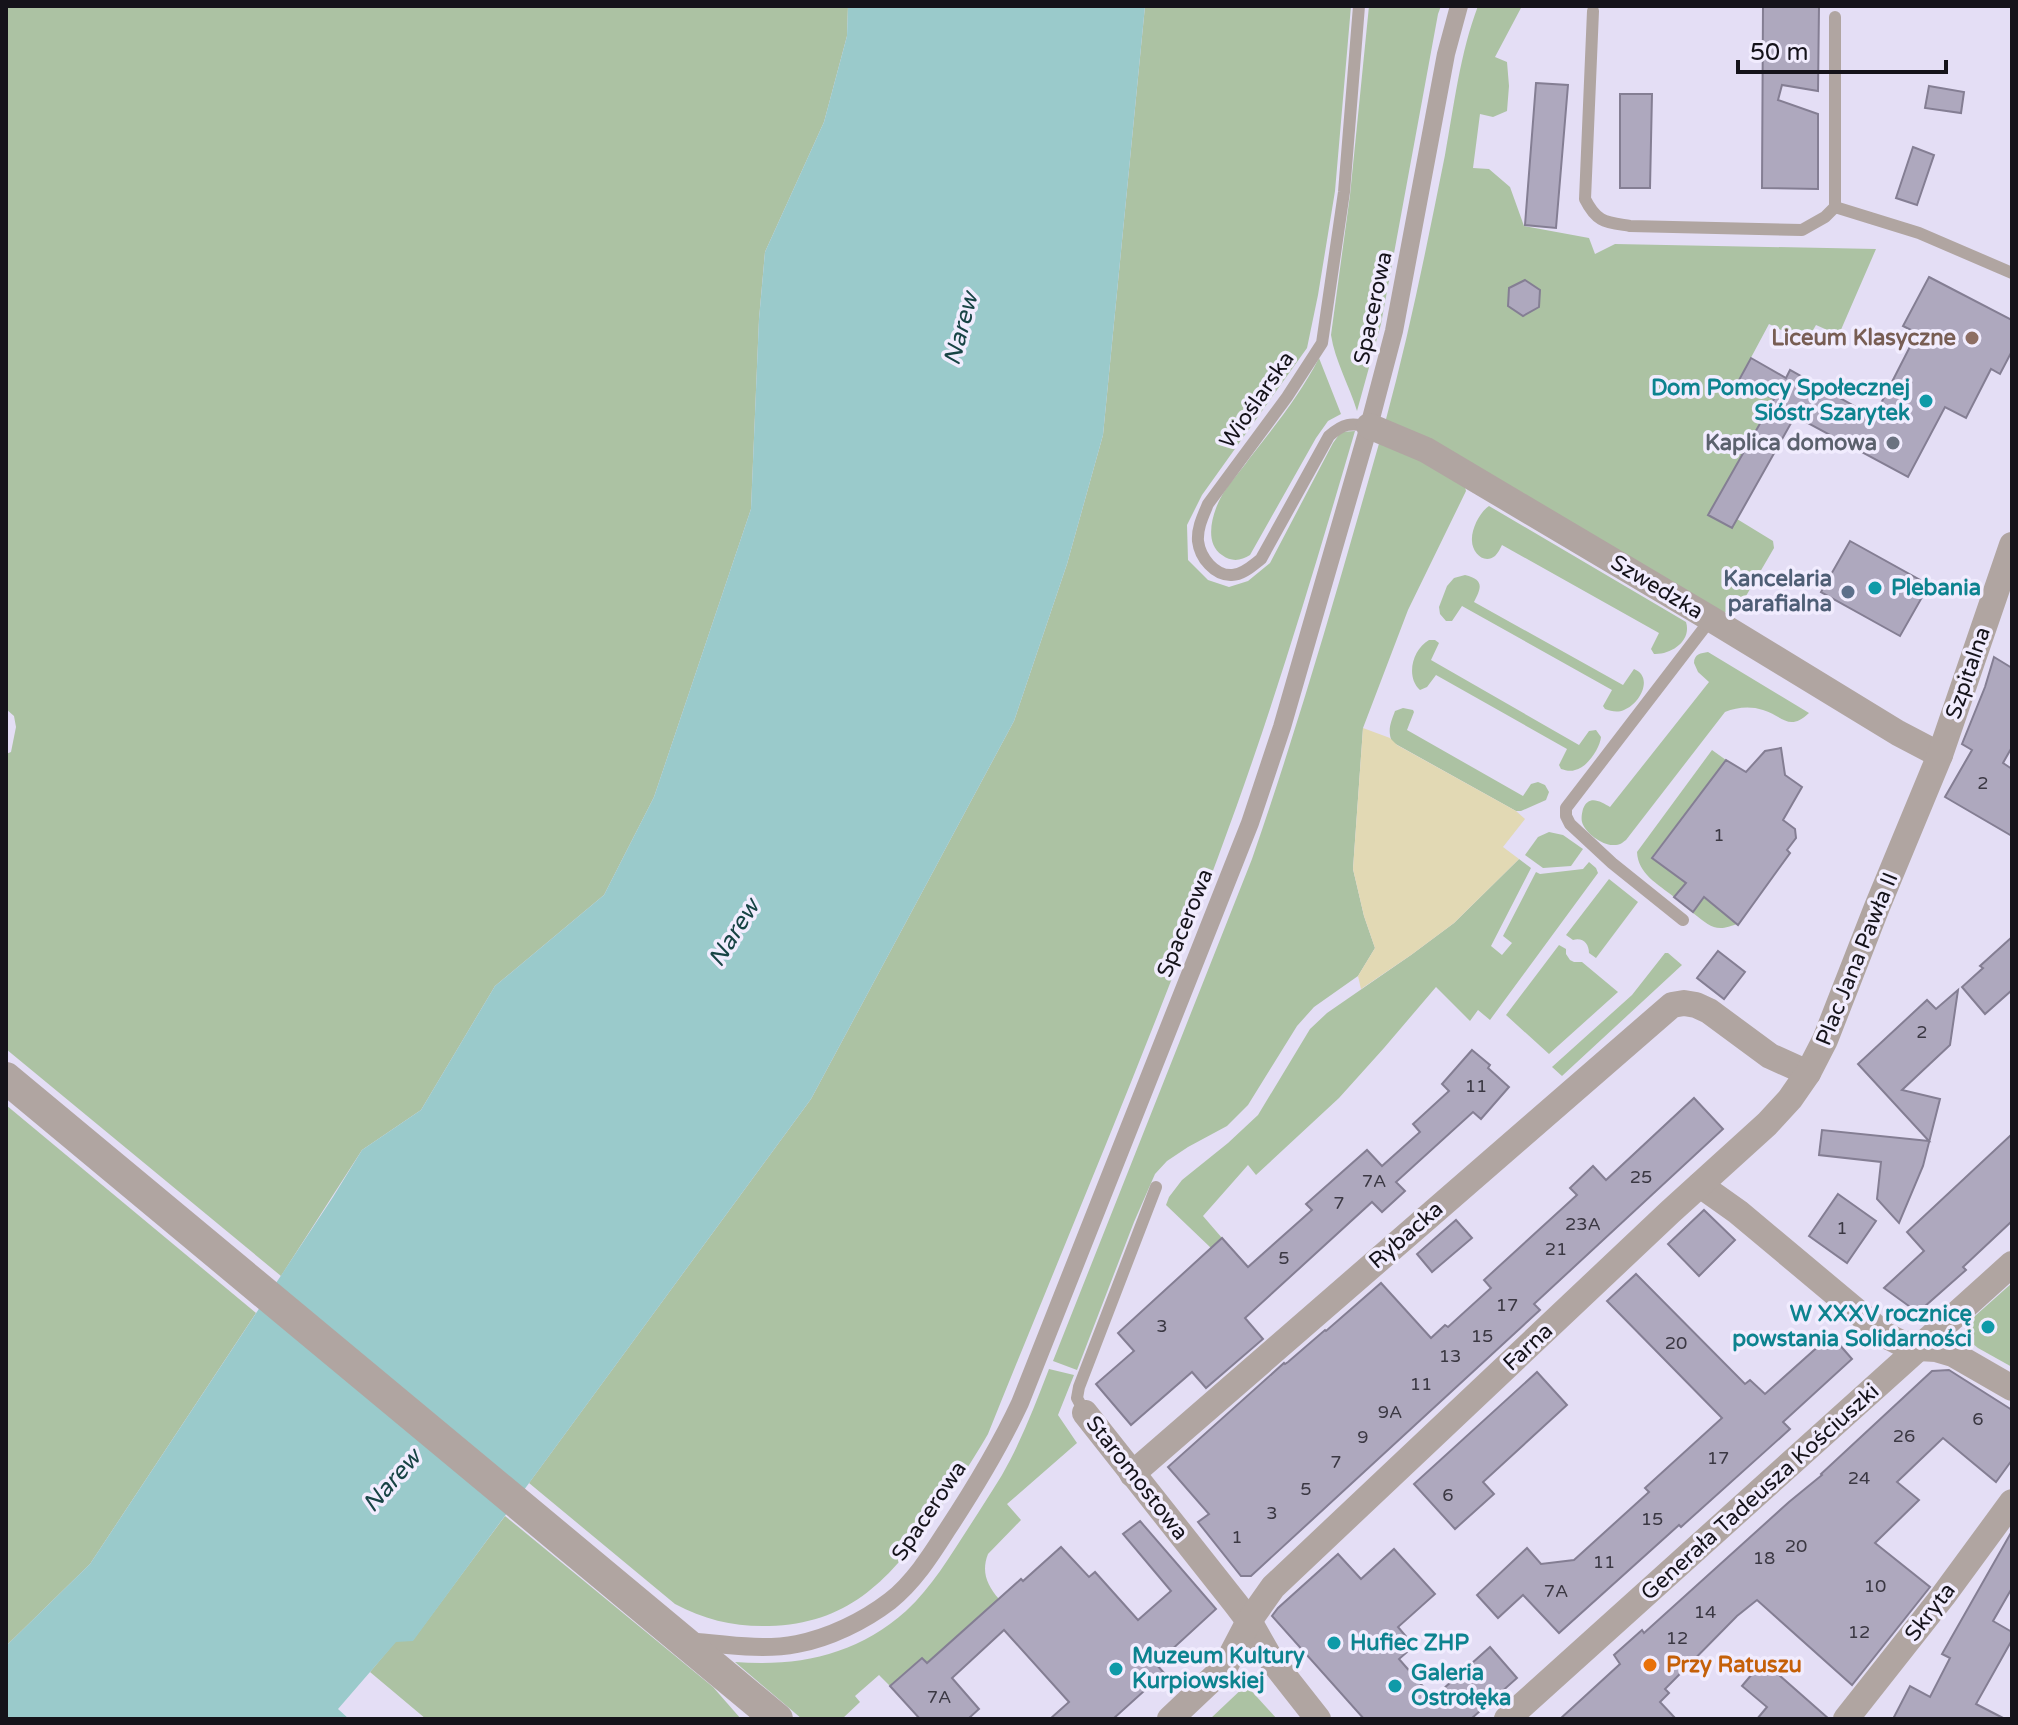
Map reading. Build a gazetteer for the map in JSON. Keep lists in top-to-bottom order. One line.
{"streets":{"street":["Spacerowa","Szwedzka","Szpitalna","Plac Jana Pawła II","Rybacka","Farna","Staromostowa","Generała Tadeusza Kościuszki","Skryta"],"lane":["Wioślarska"]},"crossings":[["Spacerowa","Wioślarska"],["Spacerowa","Szwedzka"],["Wioślarska","Szwedzka"],["Szwedzka","Szpitalna"],["Szwedzka","Plac Jana Pawła II"],["Szpitalna","Plac Jana Pawła II"],["Plac Jana Pawła II","Rybacka"],["Plac Jana Pawła II","Farna"],["Rybacka","Staromostowa"],["Farna","Staromostowa"]],"water":["Narew"],"places":["Liceum Klasyczne","Dom Pomocy Społecznej Sióstr Szarytek","Kaplica domowa","Plebania","Kancelaria parafialna","W XXXV rocznicę powstania Solidarności","Hufiec ZHP","Przy Ratuszu","Muzeum Kultury Kurpiowskiej","Galeria Ostrołęka"],"house_numbers":["2","1","2","11","25","7A","7","23A","1","21","5","17","3","15","20","13","11","9A","6","26","9","17","7","24","5","6","3","15","1","20","18","11","10","7A","14","12","12","7A"],"scale_bar":"50 m"}
